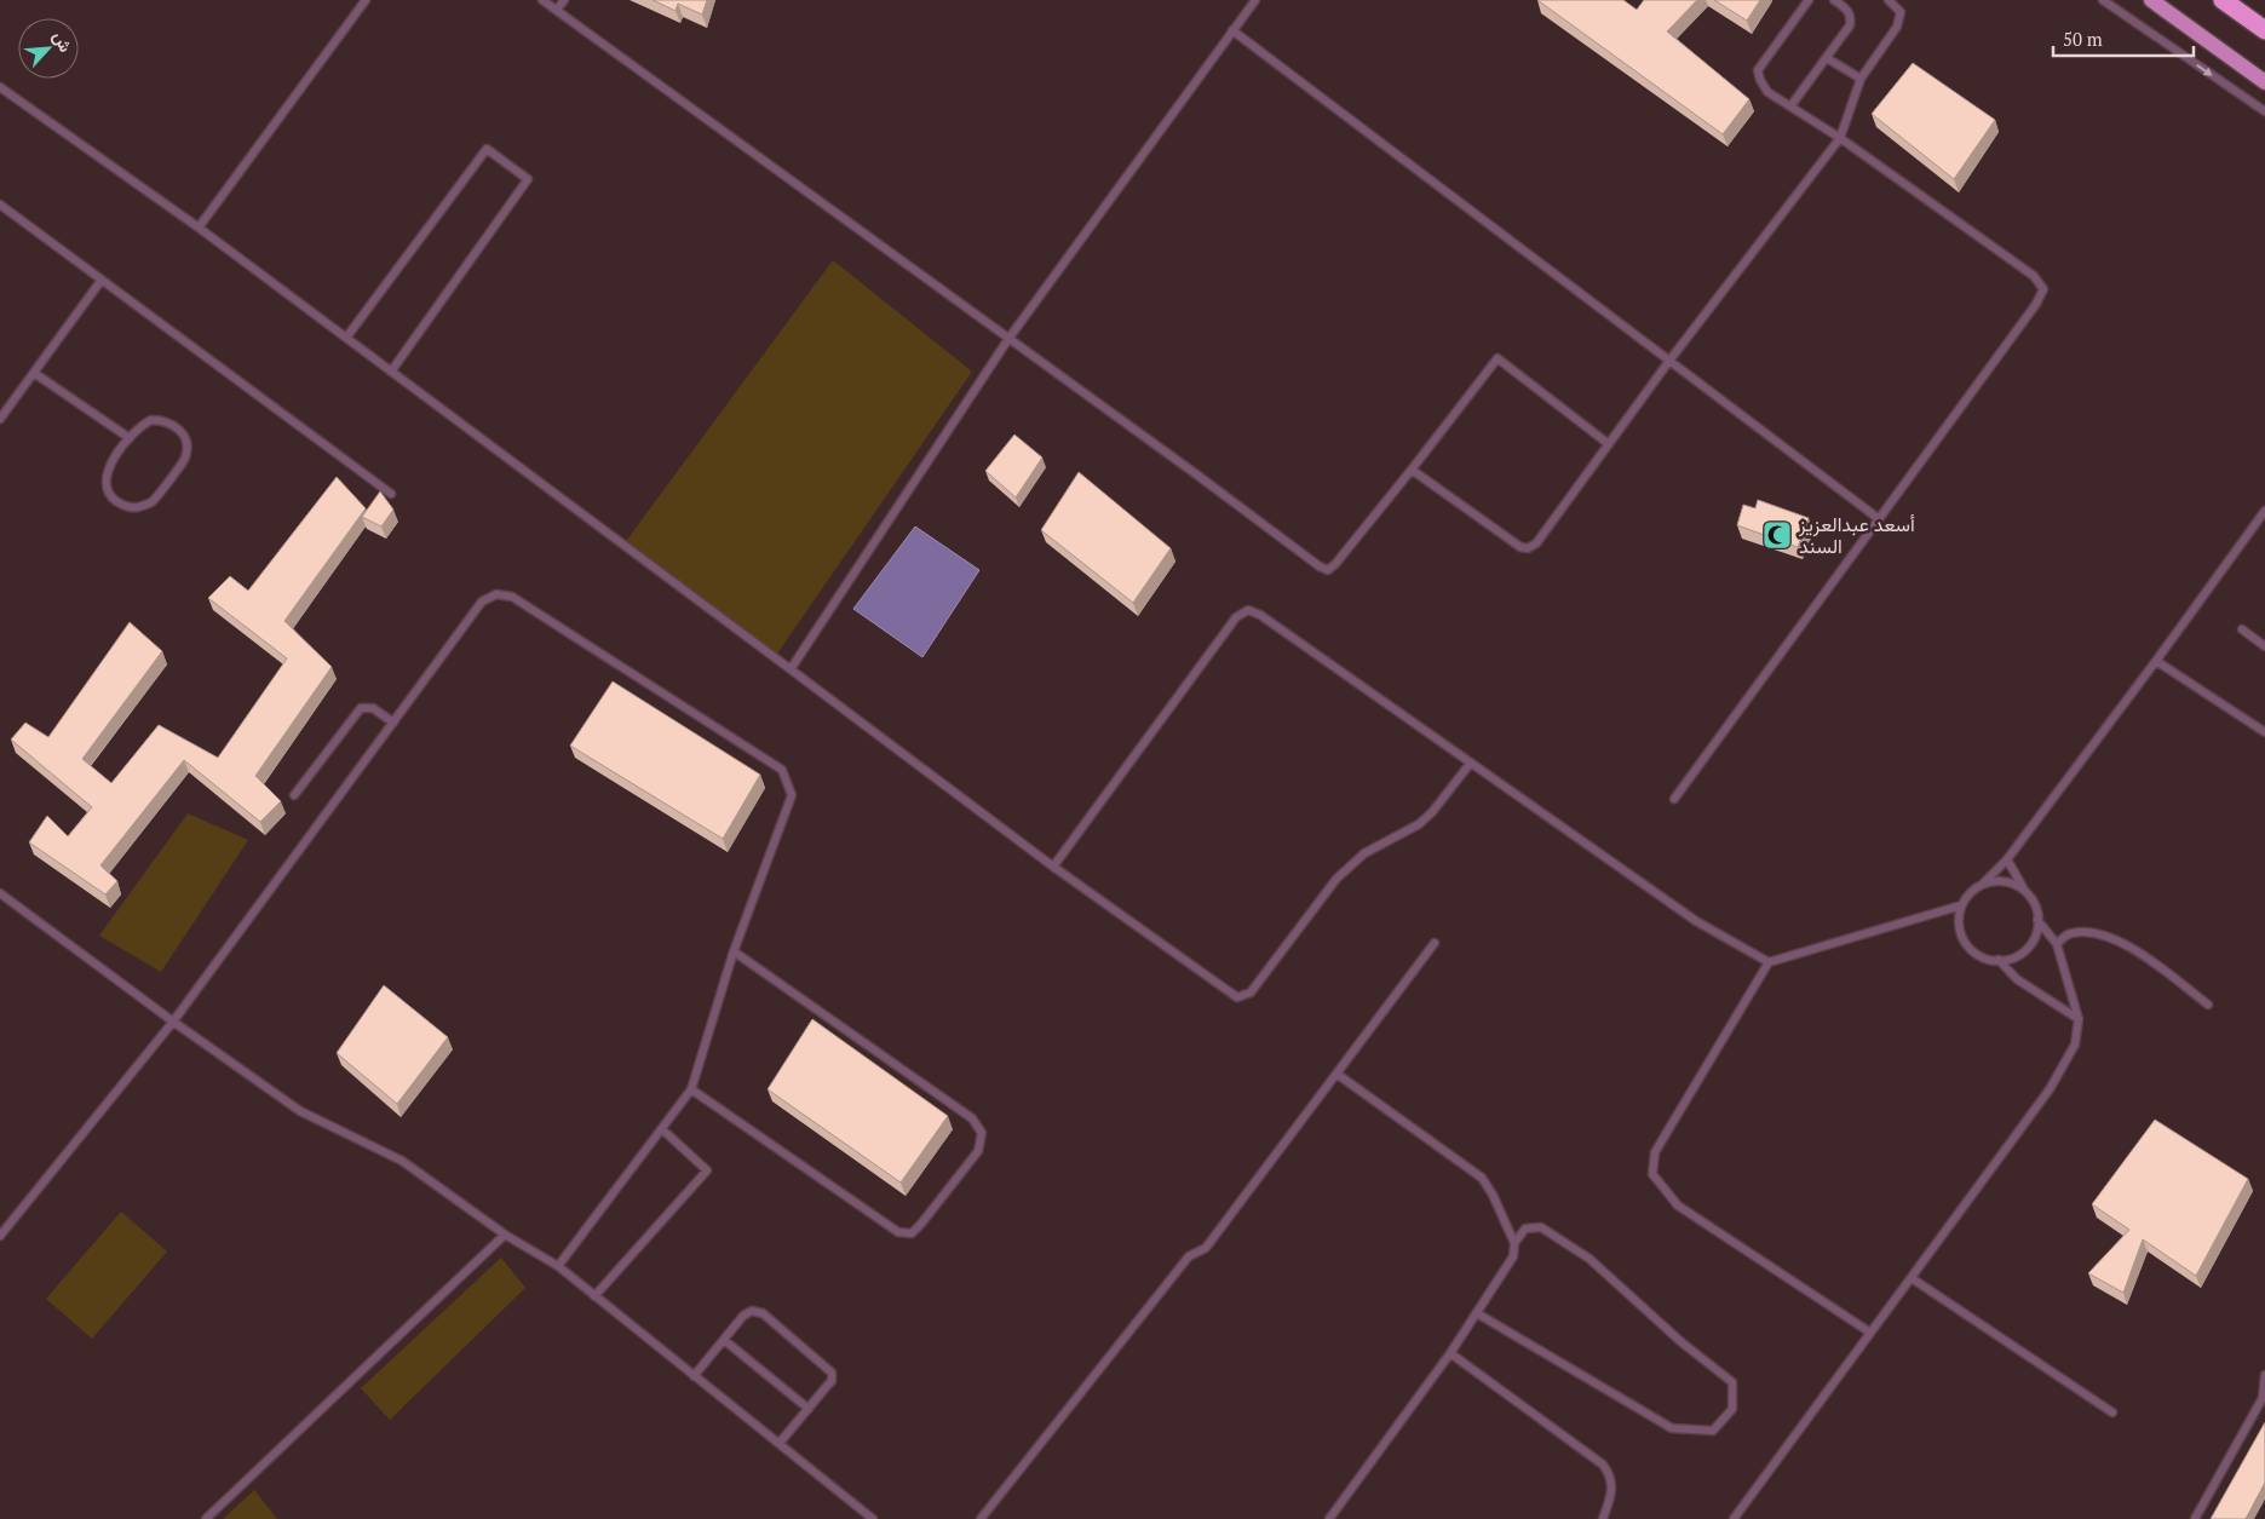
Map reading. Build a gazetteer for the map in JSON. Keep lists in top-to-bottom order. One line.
{"places":{"mosque":["أسعد عبدالعزيز السند"]},"scale_bar":"50 m","north":"top right"}
